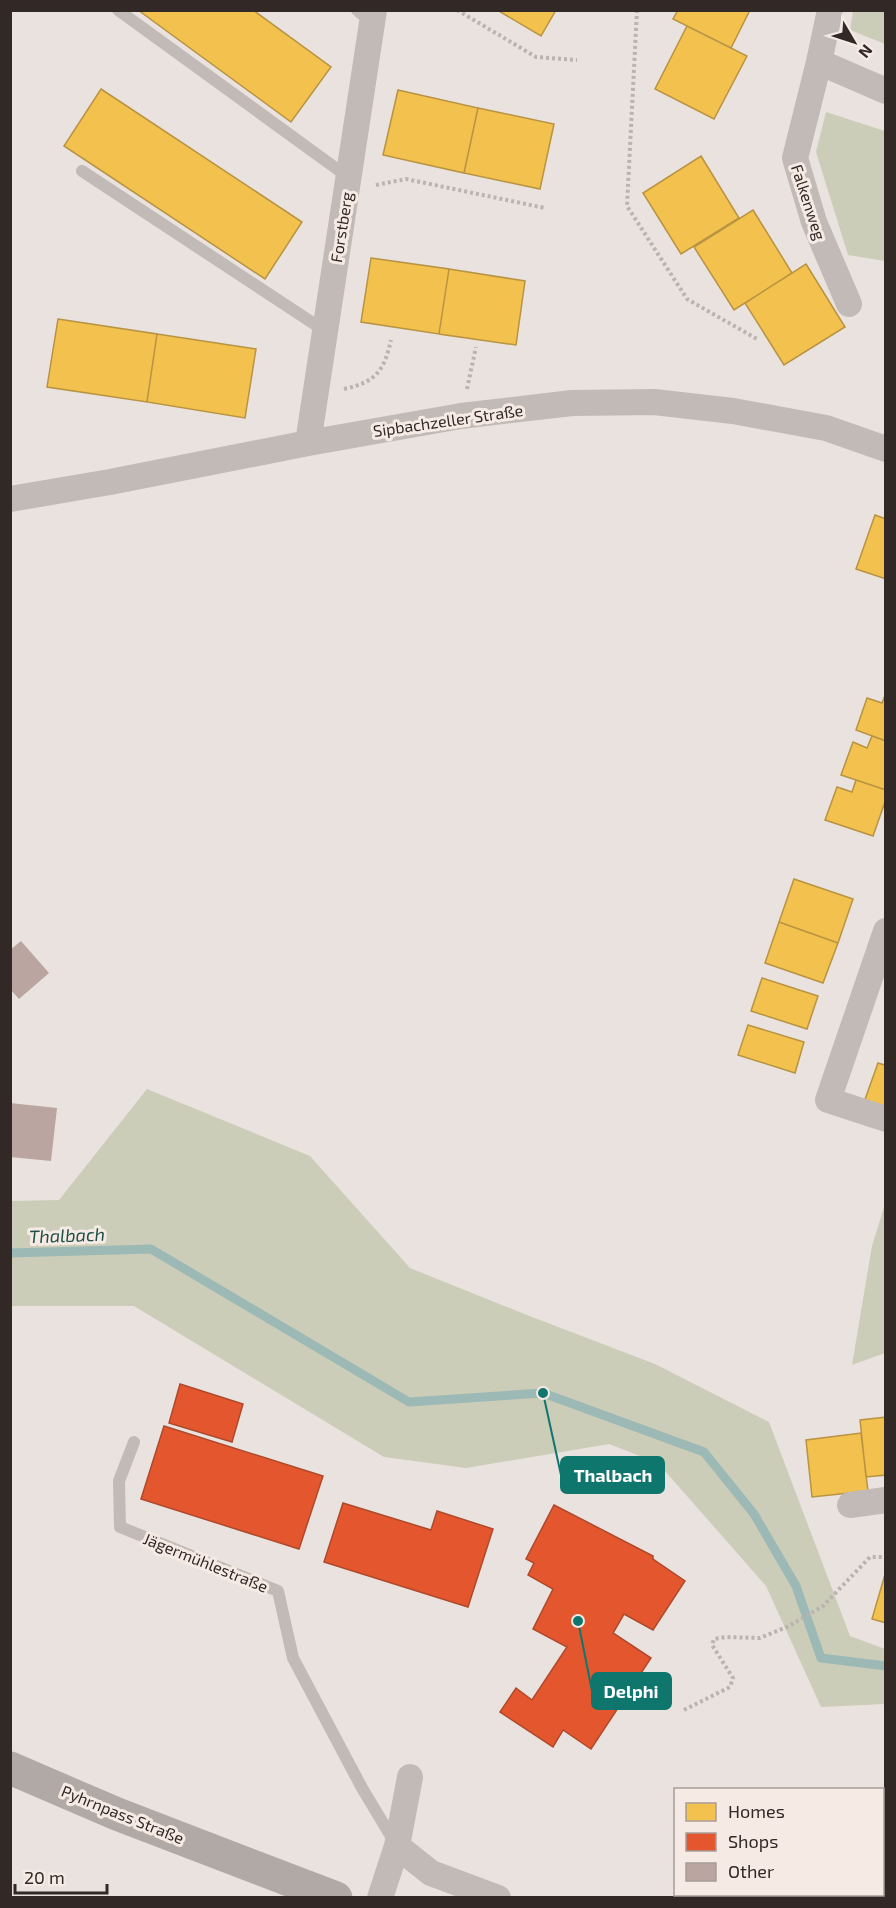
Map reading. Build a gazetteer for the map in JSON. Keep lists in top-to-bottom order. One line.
{"streets":{"main road":["Pyhrnpass Straße"],"street":["Falkenweg","Forstberg","Sipbachzeller Straße","Jägermühlestraße"]},"crossings":[["Forstberg","Sipbachzeller Straße"]],"water":["Thalbach"],"places":["Thalbach","Delphi"],"legend":["Homes","Shops","Other"],"scale_bar":"20 m","north":"bottom right"}
